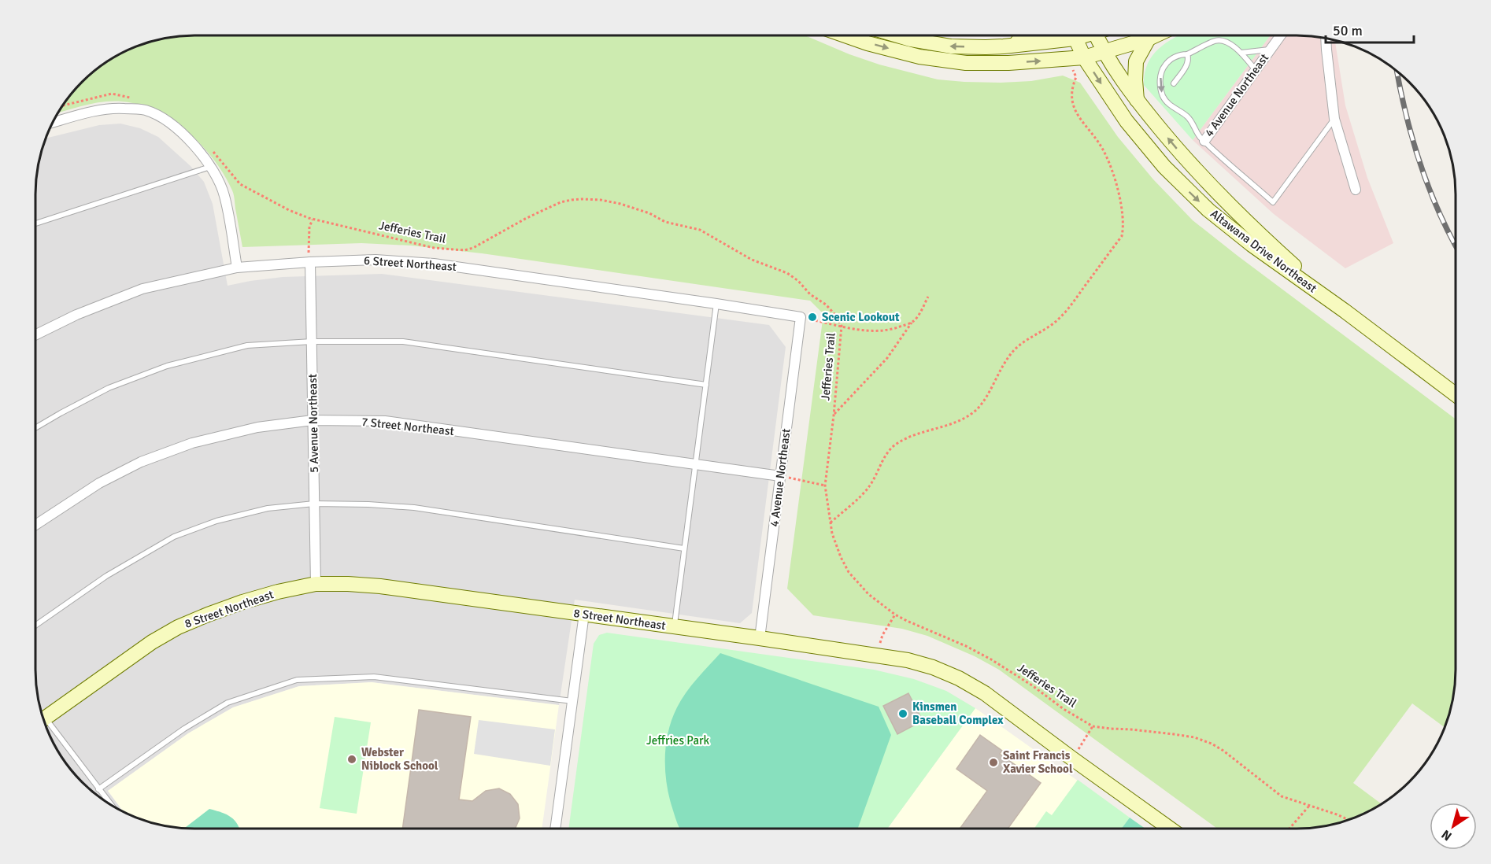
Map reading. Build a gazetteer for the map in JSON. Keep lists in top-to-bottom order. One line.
{"streets":{"main road":["Altawana Drive Northeast","8 Street Northeast"],"street":["4 Avenue Northeast","6 Street Northeast","5 Avenue Northeast","7 Street Northeast"],"path":["Jefferies Trail"]},"crossings":[["4 Avenue Northeast","6 Street Northeast"],["4 Avenue Northeast","7 Street Northeast"],["4 Avenue Northeast","8 Street Northeast"],["6 Street Northeast","5 Avenue Northeast"],["5 Avenue Northeast","7 Street Northeast"],["5 Avenue Northeast","8 Street Northeast"]],"parks":["Jeffries Park"],"places":["Scenic Lookout","Kinsmen Baseball Complex","Webster Niblock School","Saint Francis Xavier School"],"scale_bar":"50 m","north":"bottom left"}
